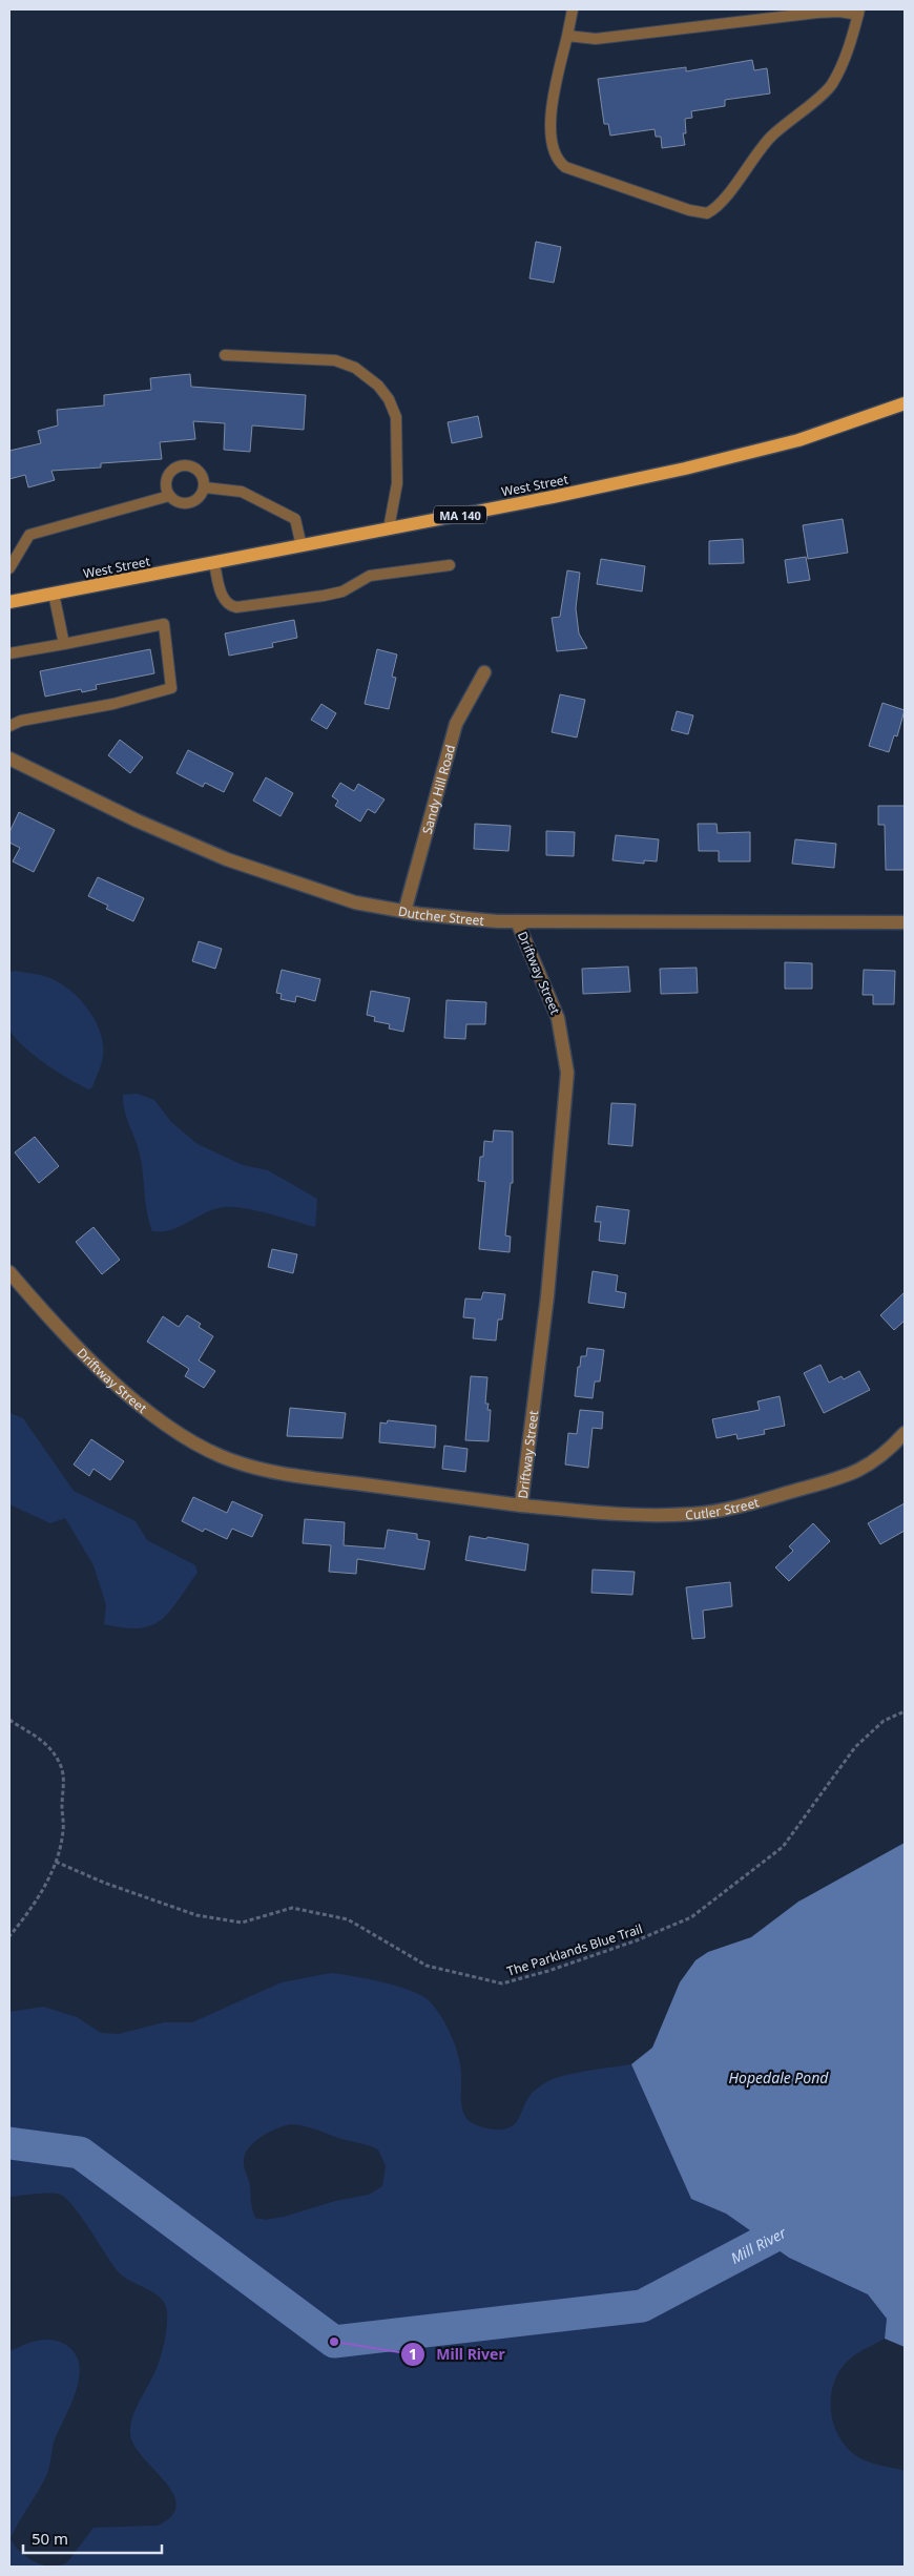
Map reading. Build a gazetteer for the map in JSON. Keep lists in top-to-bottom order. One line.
{"streets":{"main road":["West Street","MA 140"],"street":["Sandy Hill Road","Dutcher Street","Driftway Street","Cutler Street"],"path":["The Parklands Blue Trail"]},"crossings":[["Sandy Hill Road","Dutcher Street"],["Dutcher Street","Driftway Street"],["Driftway Street","Cutler Street"]],"water":["Hopedale Pond","Mill River"],"places":["Mill River"],"scale_bar":"50 m"}
